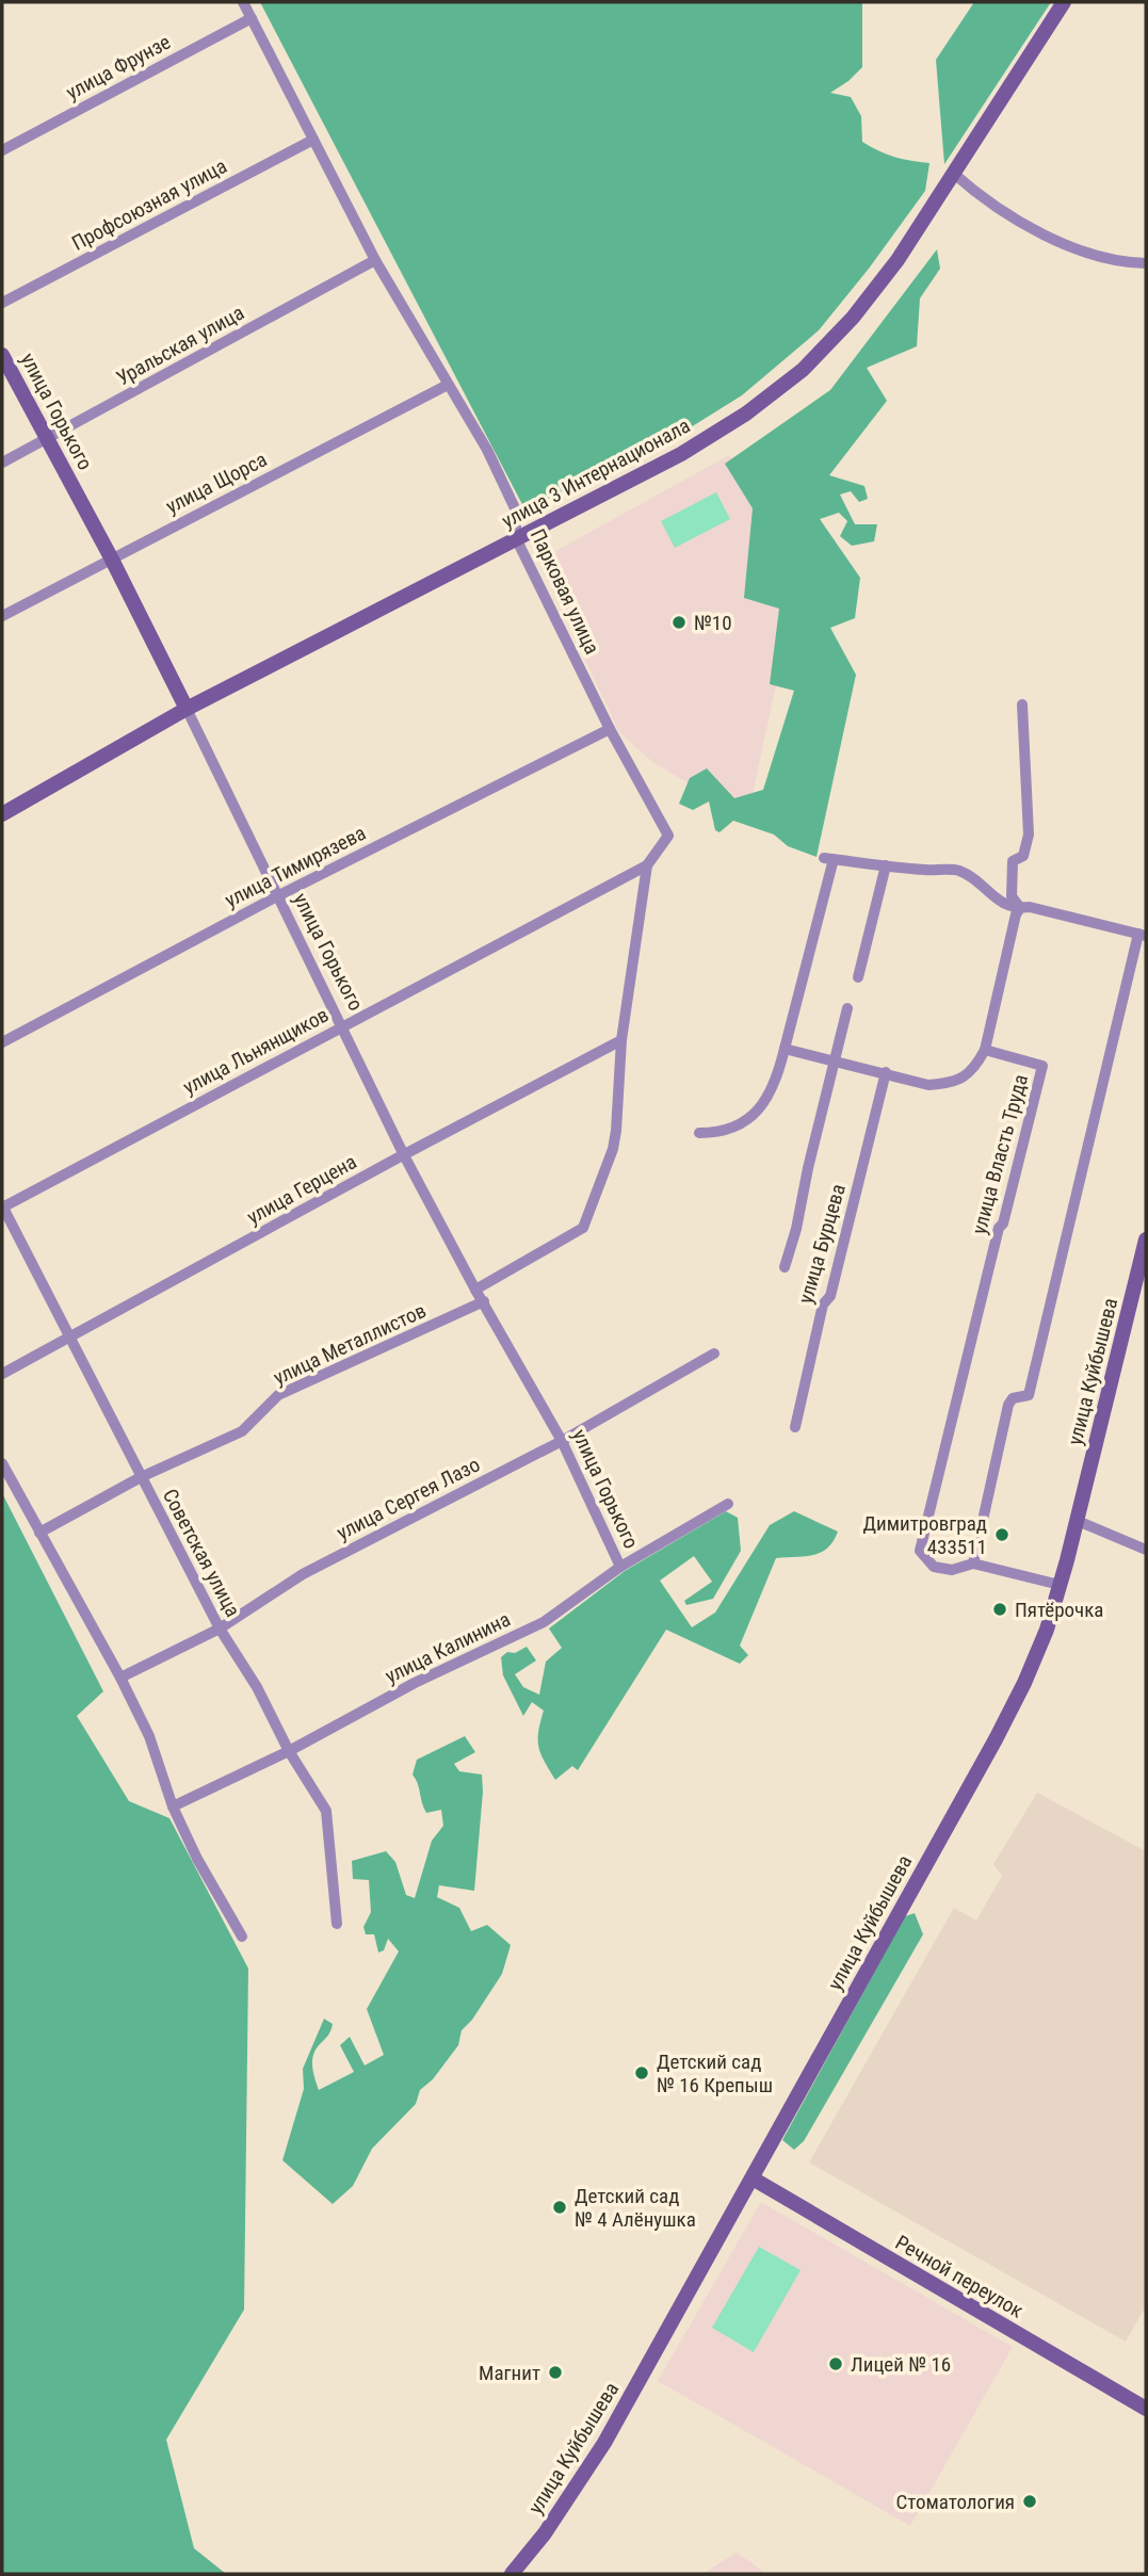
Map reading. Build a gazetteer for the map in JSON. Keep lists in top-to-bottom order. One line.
{"streets":{"main road":["улица Горького","улица 3 Интернационала","улица Куйбышева","Речной переулок"],"street":["улица Фрунзе","Профсоюзная улица","Уральская улица","улица Щорса","Парковая улица","улица Тимирязева","улица Льнянщиков","улица Власть Труда","улица Герцена","улица Бурцева","улица Металлистов","улица Сергея Лазо","Советская улица","улица Калинина"]},"crossings":[["улица Фрунзе","Парковая улица"],["Профсоюзная улица","Парковая улица"],["Уральская улица","улица Горького"],["Уральская улица","Парковая улица"],["улица Горького","улица 3 Интернационала"],["улица Горького","улица Щорса"],["улица Горького","Парковая улица"],["улица Горького","улица Тимирязева"],["улица Горького","улица Льнянщиков"],["улица Горького","улица Герцена"],["улица Горького","улица Металлистов"],["улица Горького","улица Сергея Лазо"],["улица Горького","улица Калинина"],["улица 3 Интернационала","Парковая улица"],["улица Щорса","Парковая улица"],["Парковая улица","улица Тимирязева"],["Парковая улица","улица Льнянщиков"],["Парковая улица","улица Герцена"],["улица Льнянщиков","Советская улица"],["улица Герцена","Советская улица"],["улица Металлистов","Советская улица"],["улица Куйбышева","Речной переулок"],["улица Сергея Лазо","Советская улица"],["Советская улица","улица Калинина"]],"places":["№10","Димитровград 433511","Пятёрочка","Детский сад № 16 Крепыш","Детский сад № 4 Алёнушка","Лицей № 16","Магнит","Стоматология"]}
